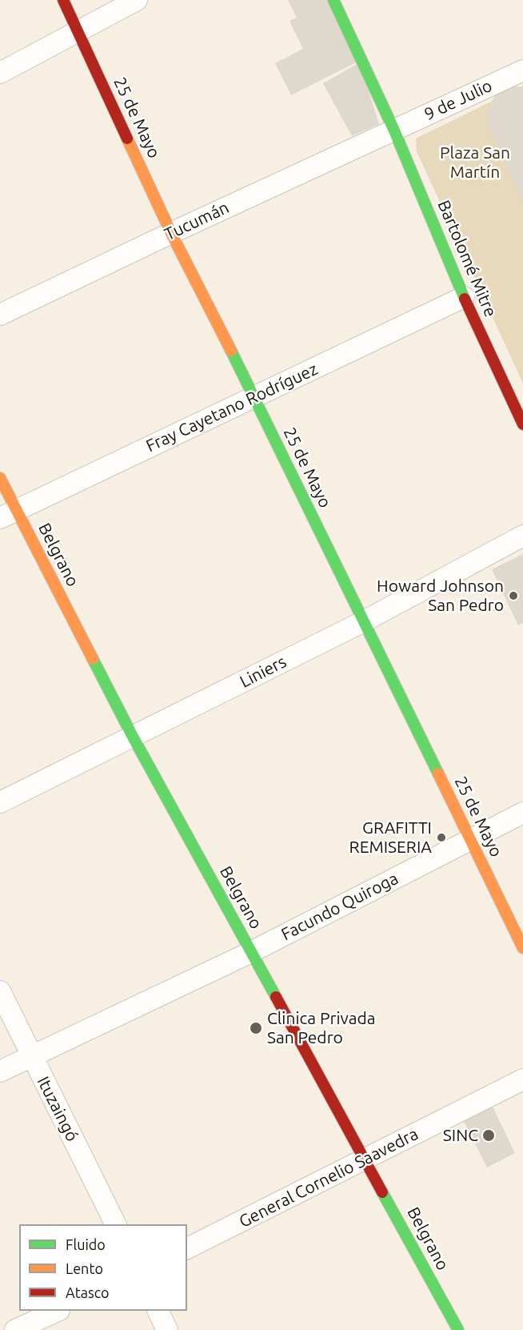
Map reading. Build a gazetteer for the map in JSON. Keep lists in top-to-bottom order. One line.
{"streets":{"street":["9 de Julio","25 de Mayo","Tucumán","Bartolomé Mitre","Fray Cayetano Rodríguez","Belgrano","Liniers","Facundo Quiroga","Ituzaingó","General Cornelio Saavedra"]},"crossings":[["9 de Julio","Tucumán"],["9 de Julio","Bartolomé Mitre"],["25 de Mayo","Tucumán"],["25 de Mayo","Fray Cayetano Rodríguez"],["25 de Mayo","Liniers"],["25 de Mayo","Facundo Quiroga"],["Tucumán","Bartolomé Mitre"],["Bartolomé Mitre","Fray Cayetano Rodríguez"],["Fray Cayetano Rodríguez","Belgrano"],["Belgrano","Liniers"],["Belgrano","Facundo Quiroga"],["Belgrano","General Cornelio Saavedra"],["Facundo Quiroga","Ituzaingó"]],"parks":["Plaza San Martín"],"places":["Howard Johnson San Pedro","GRAFITTI REMISERIA","Clinica Privada San Pedro","SINC"],"legend":["Fluido","Lento","Atasco"]}
